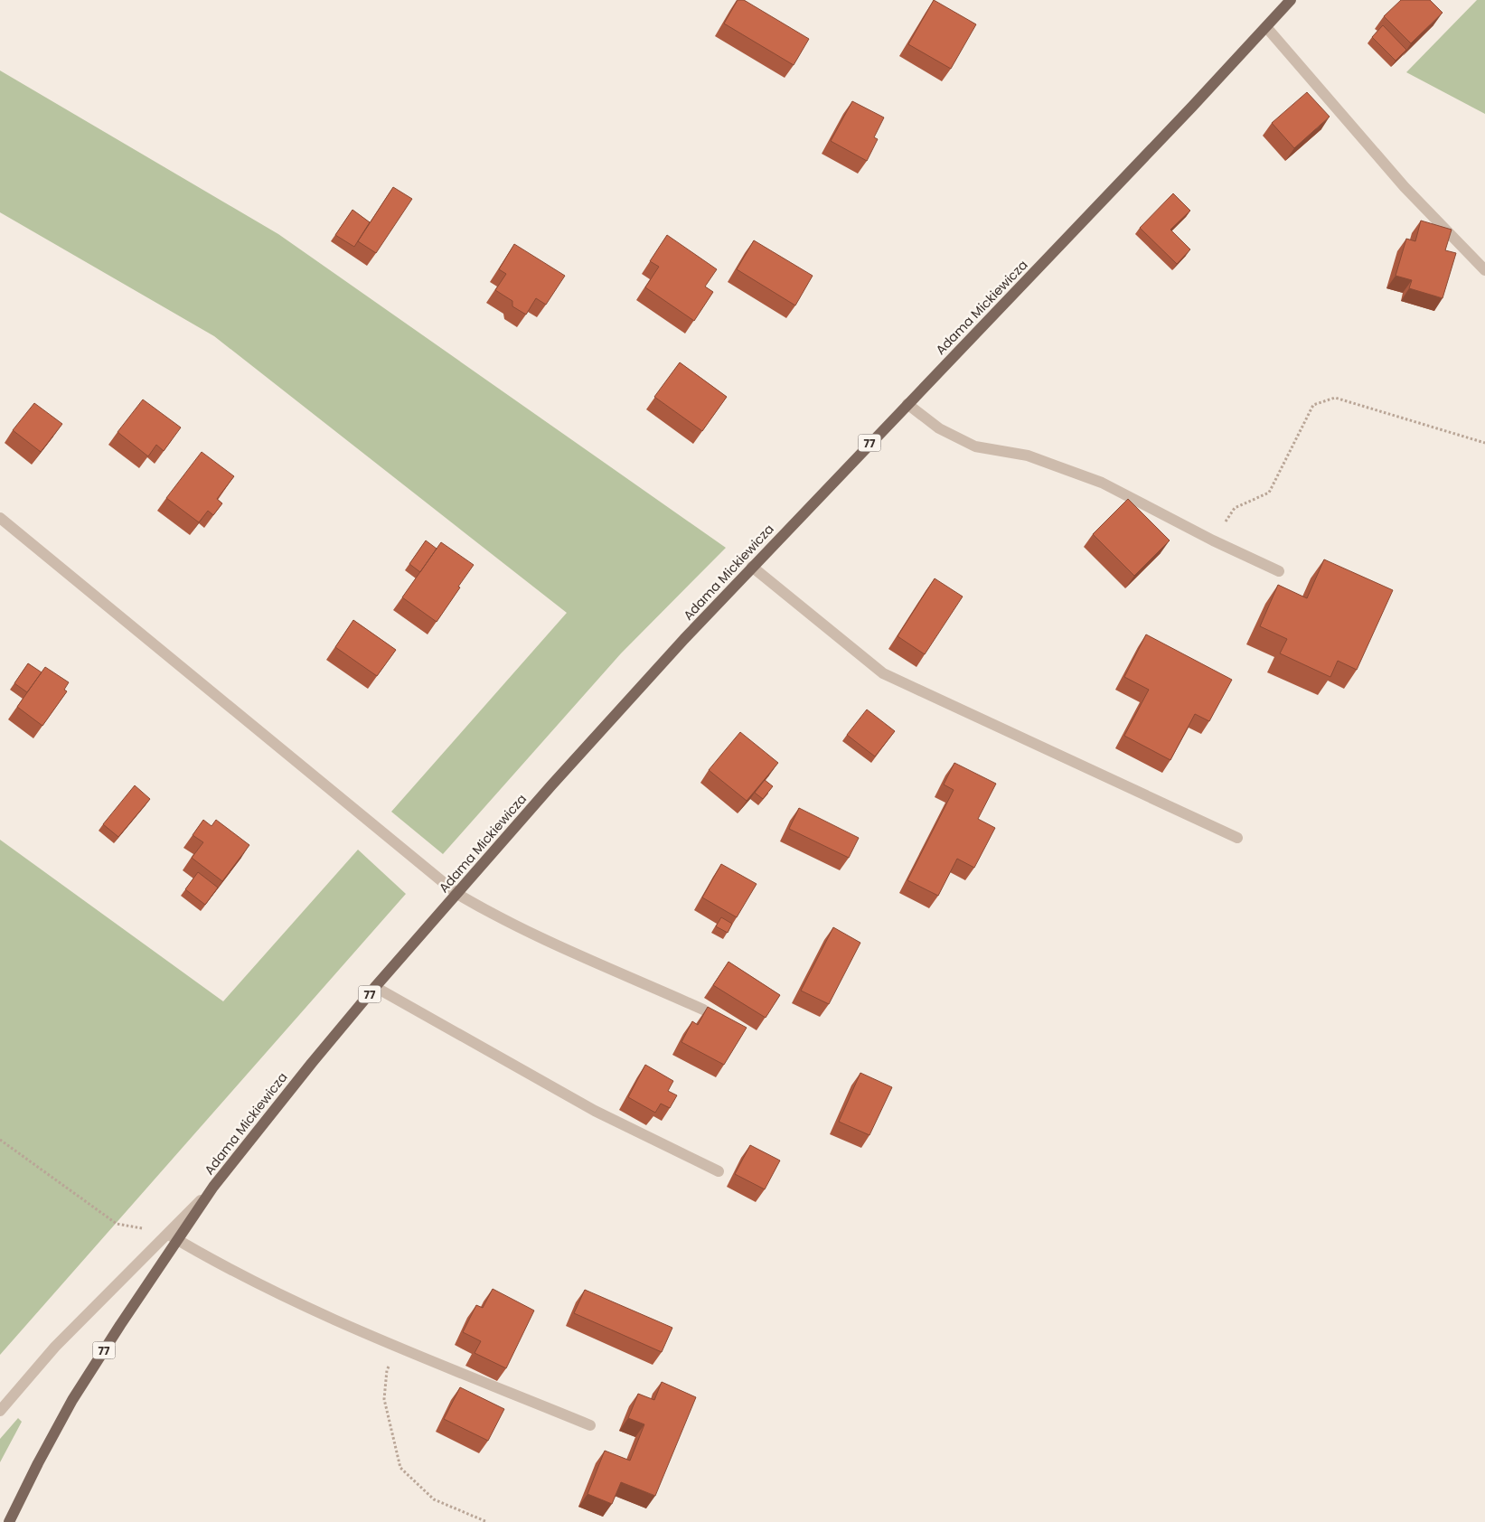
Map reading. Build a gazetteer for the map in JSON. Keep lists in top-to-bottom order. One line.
{"streets":{"main road":["Adama Mickiewicza","77"]}}
